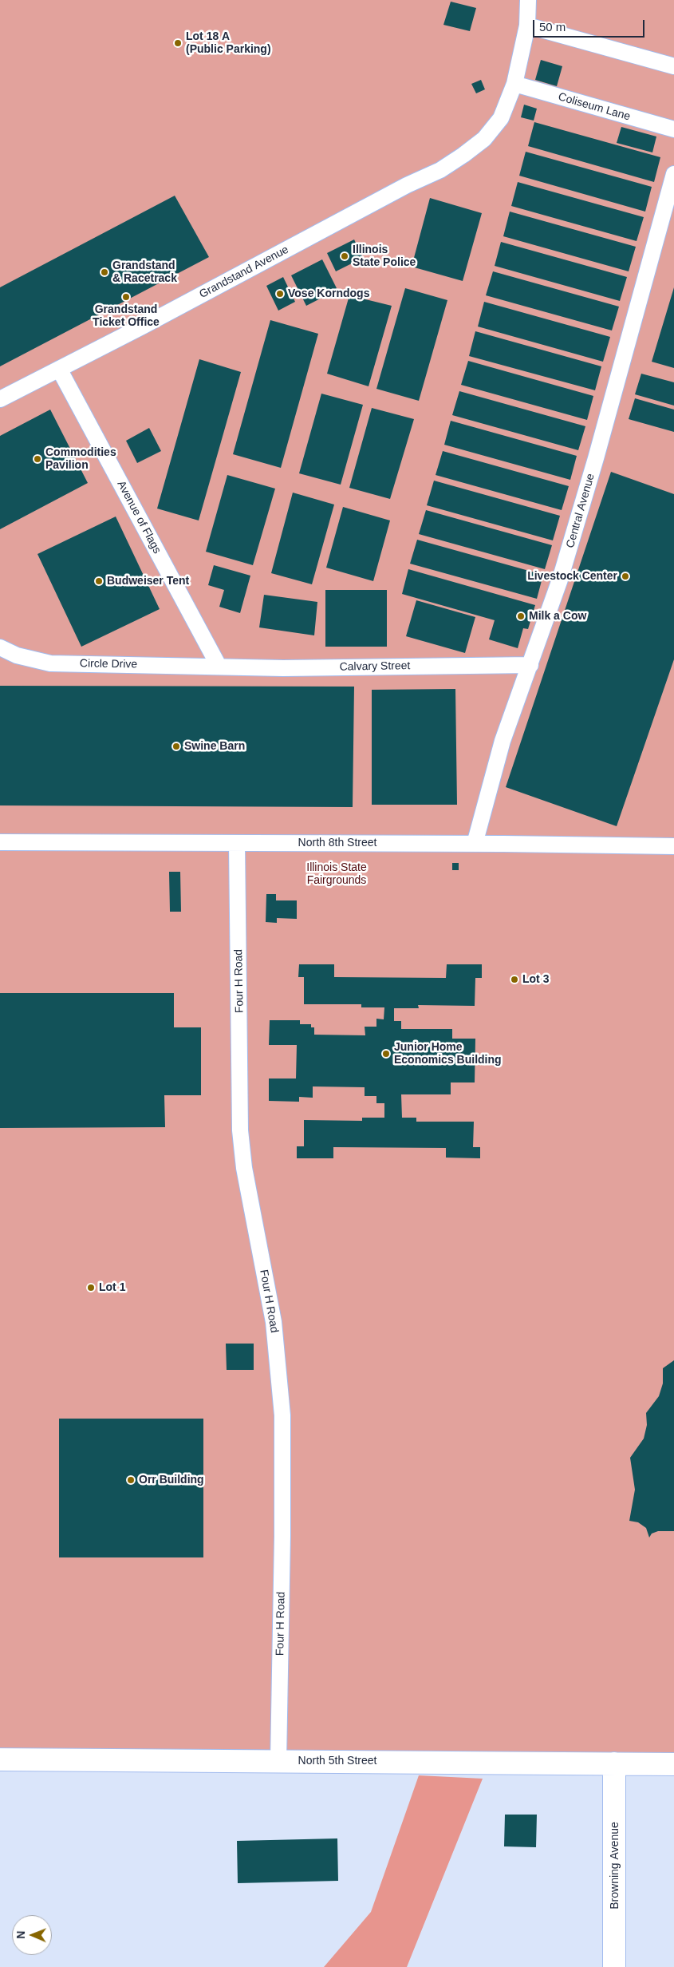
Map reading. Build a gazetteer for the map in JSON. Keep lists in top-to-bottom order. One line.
{"streets":{"main road":["North 5th Street","Browning Avenue"],"street":["Coliseum Lane","Grandstand Avenue","Central Avenue","Avenue of Flags","Circle Drive","Calvary Street","North 8th Street","Four H Road"]},"crossings":[["Coliseum Lane","Grandstand Avenue"],["Grandstand Avenue","Avenue of Flags"],["Central Avenue","Calvary Street"],["Central Avenue","North 8th Street"],["Avenue of Flags","Circle Drive"],["Avenue of Flags","Calvary Street"],["Circle Drive","Calvary Street"],["North 8th Street","Four H Road"],["Four H Road","North 5th Street"],["North 5th Street","Browning Avenue"]],"parks":["Illinois State Fairgrounds"],"places":["Lot 18 A (Public Parking)","Illinois State Police","Grandstand & Racetrack","Vose Korndogs","Grandstand Ticket Office","Commodities Pavilion","Livestock Center","Budweiser Tent","Milk a Cow","Swine Barn","Lot 3","Junior Home Economics Building","Lot 1","Orr Building"],"scale_bar":"50 m","north":"left"}
